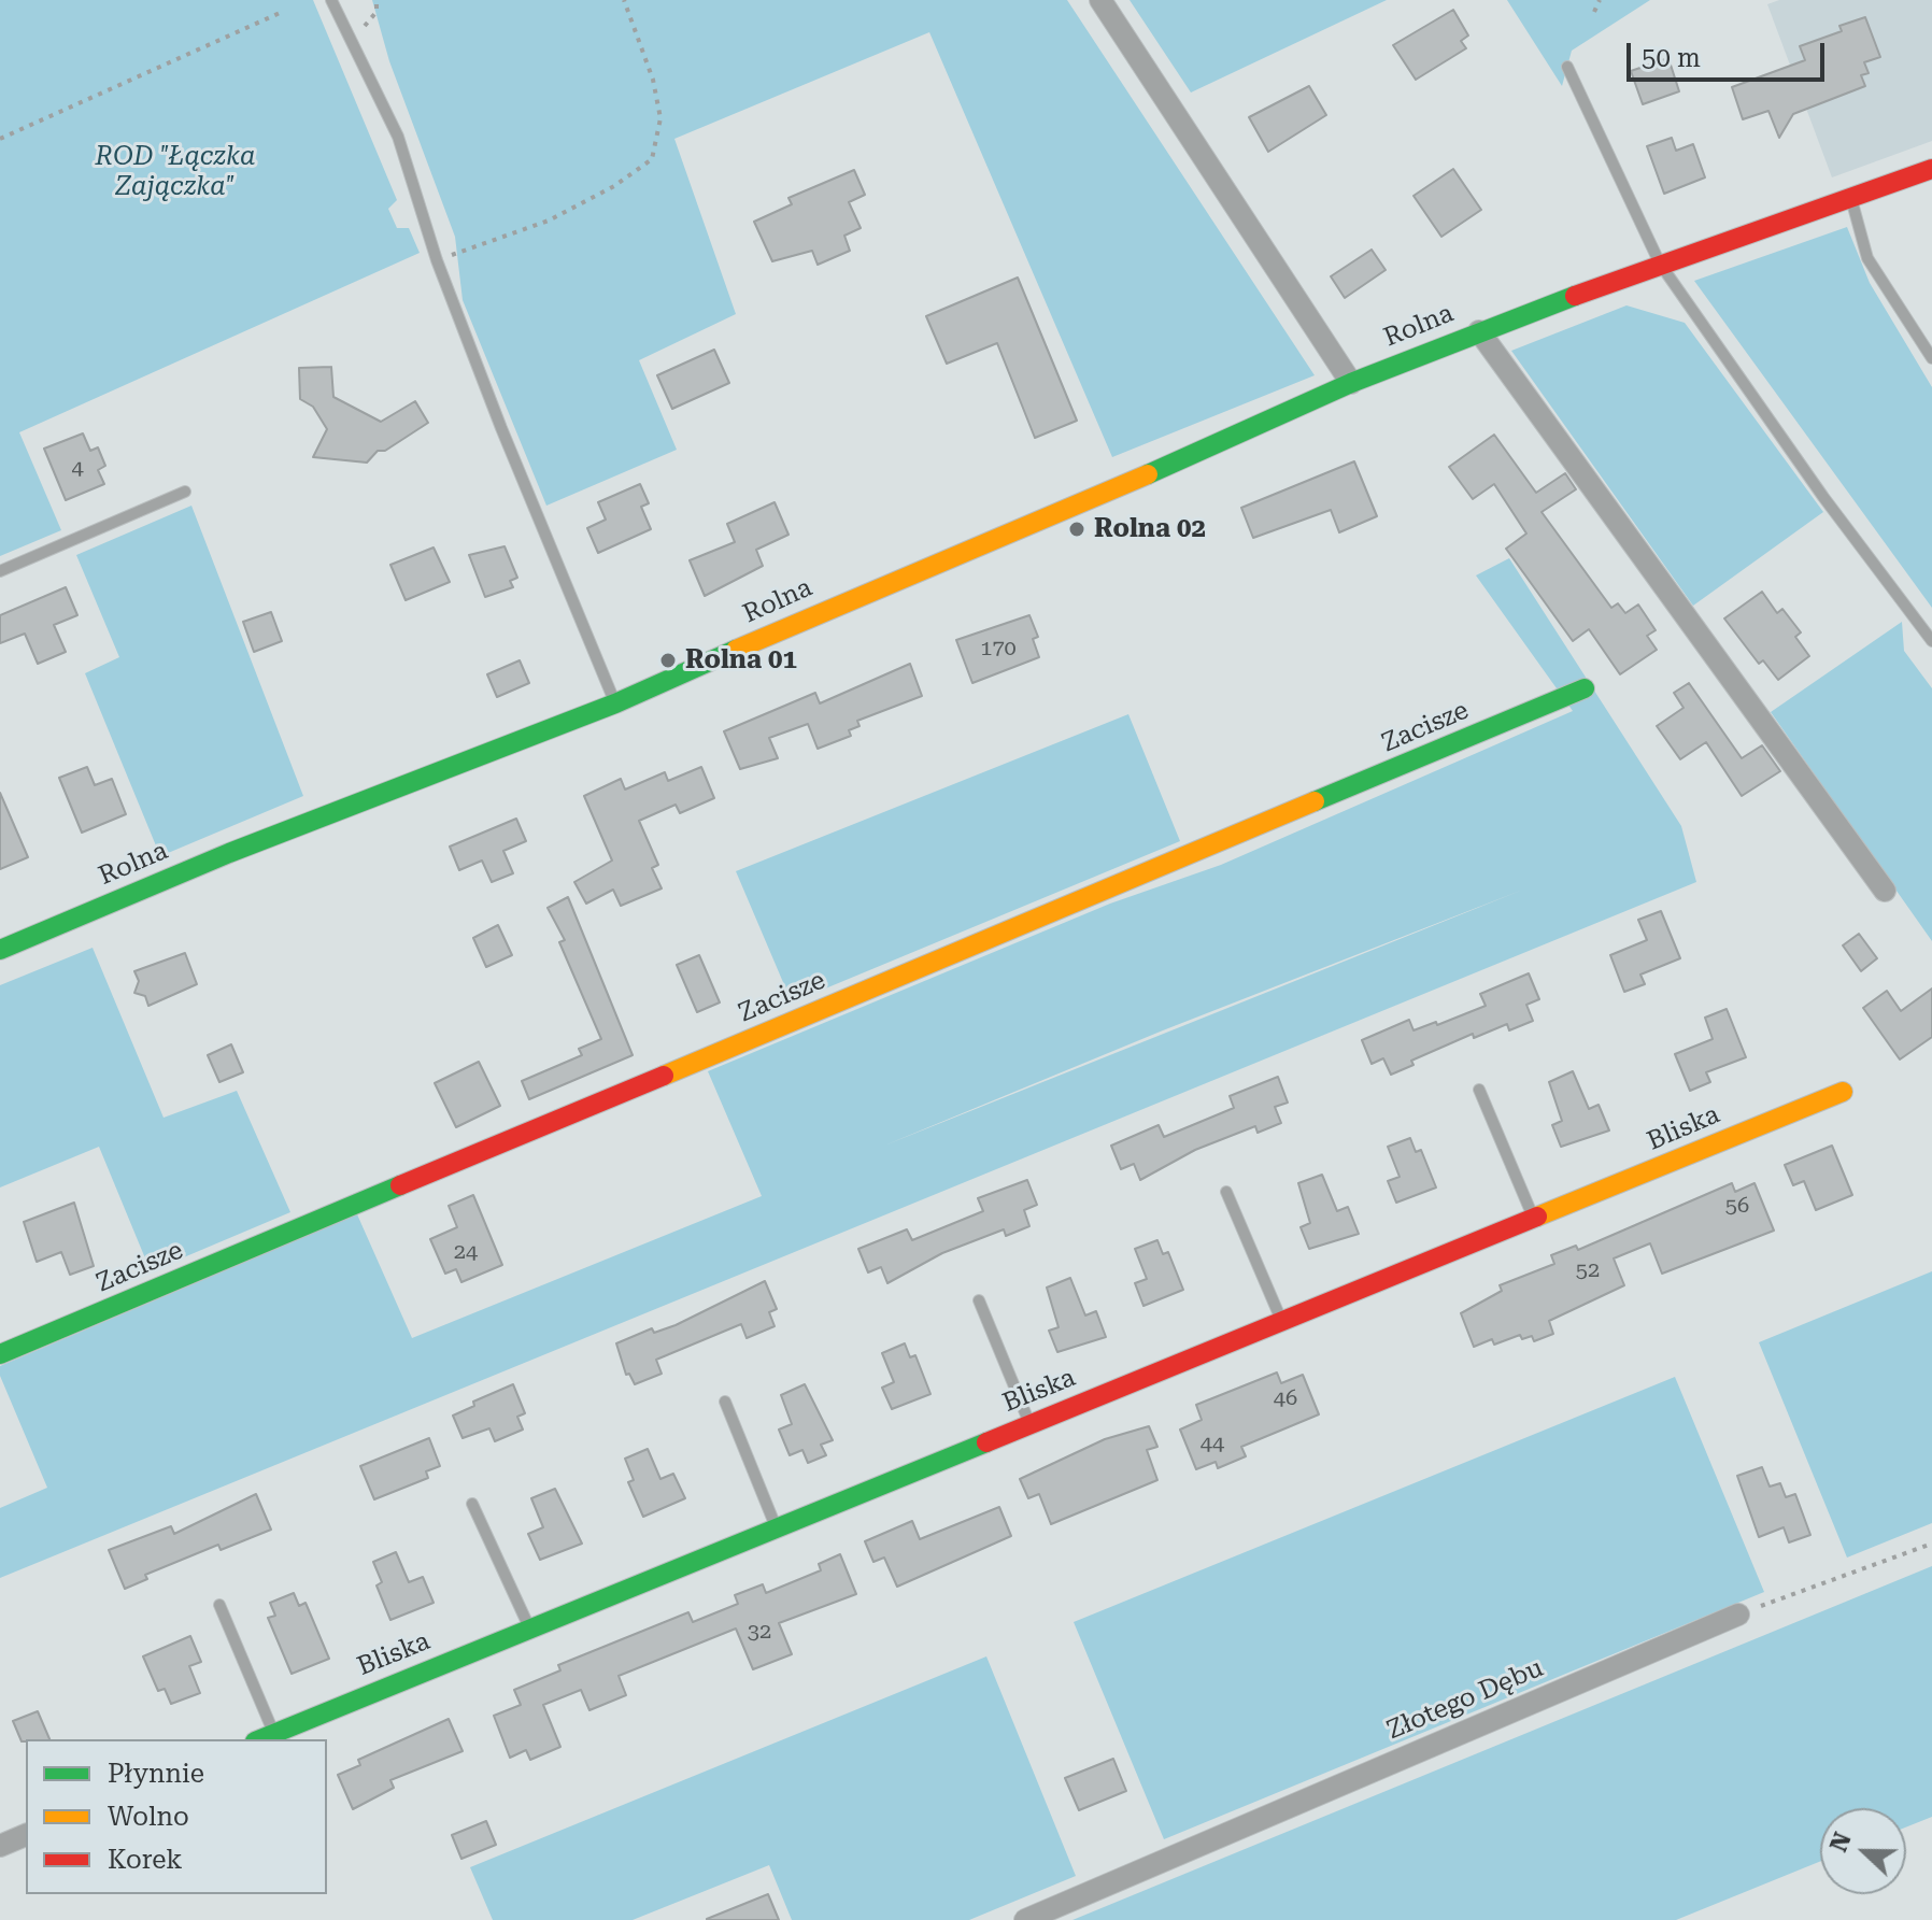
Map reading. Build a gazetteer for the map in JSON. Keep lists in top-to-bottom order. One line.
{"streets":{"street":["Rolna","Zacisze","Bliska","Złotego Dębu"]},"parks":["ROD \"Łączka Zajączka\""],"places":["Rolna 02","Rolna 01"],"house_numbers":["4","170","56","24","52","46","44","32"],"legend":["Płynnie","Wolno","Korek"],"scale_bar":"50 m","north":"left"}
